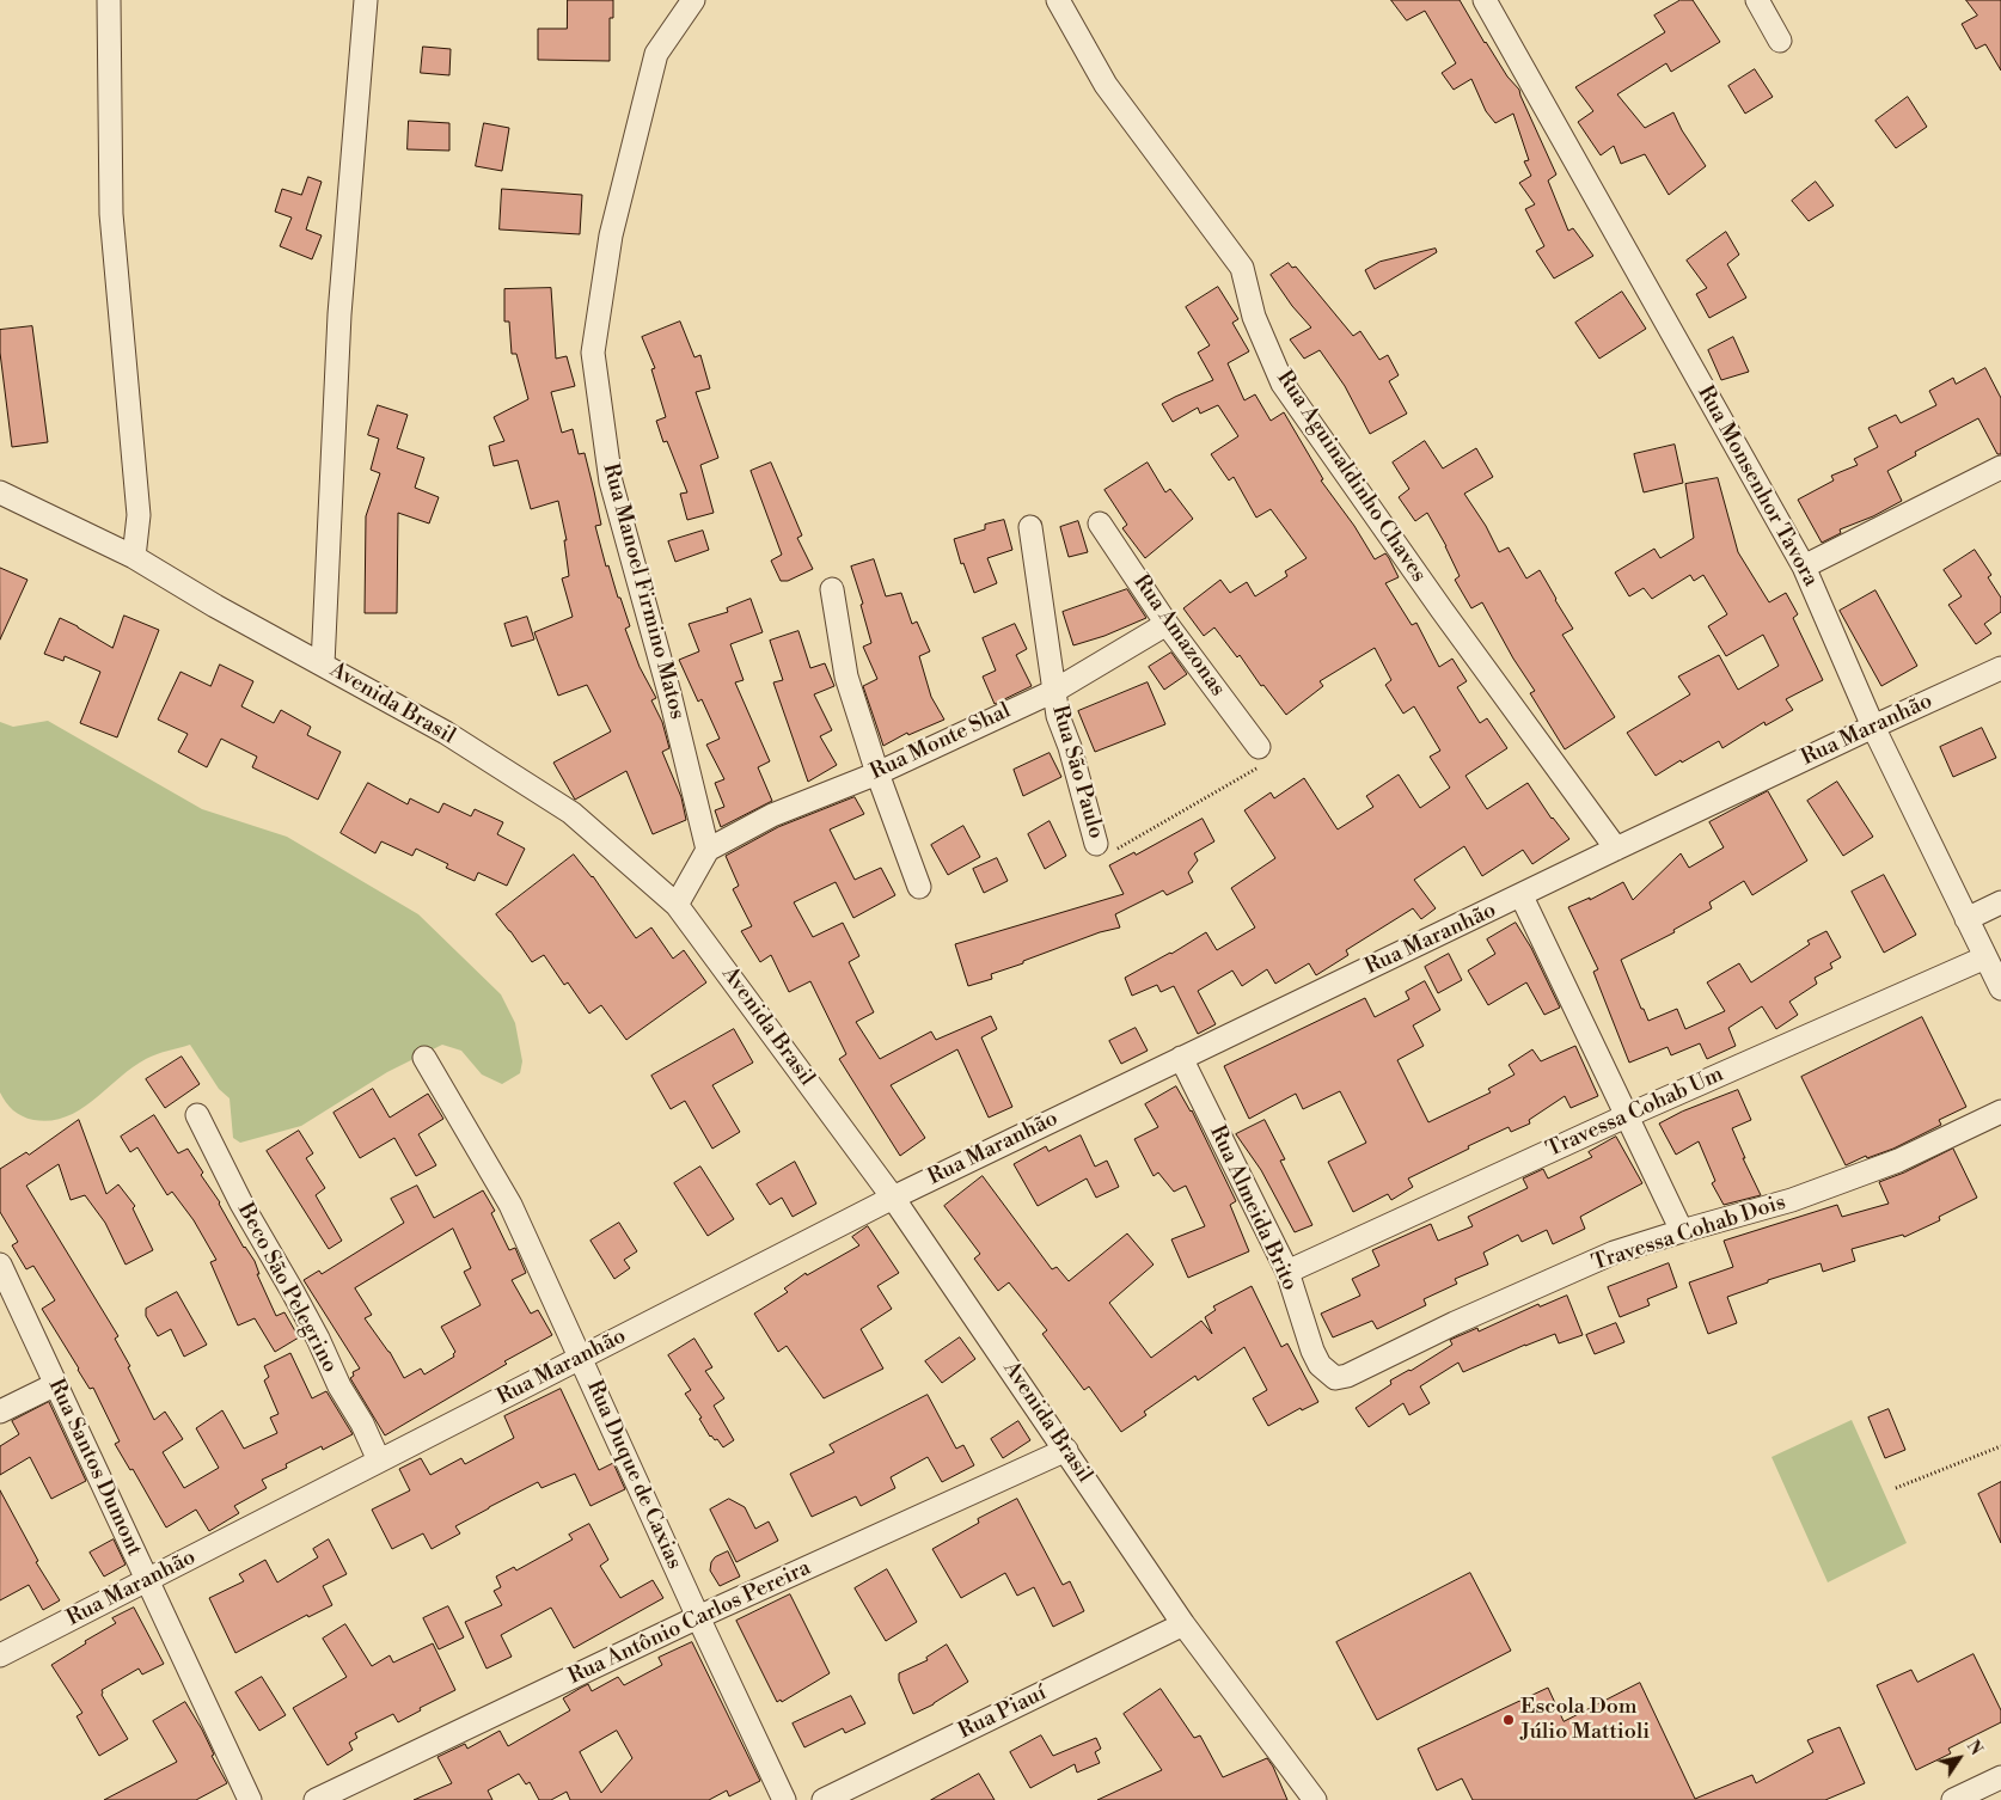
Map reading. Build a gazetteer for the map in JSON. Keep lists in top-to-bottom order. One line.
{"streets":{"street":["Rua Aguinaldinho Chaves","Rua Monsenhor Tavora","Rua Manoel Firmino Matos","Rua Amazonas","Avenida Brasil","Rua Maranhão","Rua Monte Shal","Rua São Paulo","Travessa Cohab Um","Rua Almeida Brito","Travessa Cohab Dois","Beco São Pelegrino","Rua Santos Dumont","Rua Duque de Caxias","Rua Antônio Carlos Pereira","Rua Piauí"]},"crossings":[["Rua Aguinaldinho Chaves","Rua Maranhão"],["Rua Monsenhor Tavora","Rua Maranhão"],["Rua Monsenhor Tavora","Travessa Cohab Um"],["Rua Manoel Firmino Matos","Rua Monte Shal"],["Rua Amazonas","Rua Monte Shal"],["Rua Amazonas","Rua São Paulo"],["Avenida Brasil","Rua Maranhão"],["Avenida Brasil","Rua Antônio Carlos Pereira"],["Avenida Brasil","Rua Piauí"],["Rua Maranhão","Rua Almeida Brito"],["Rua Maranhão","Beco São Pelegrino"],["Rua Maranhão","Rua Santos Dumont"],["Rua Maranhão","Rua Duque de Caxias"],["Rua Monte Shal","Rua São Paulo"],["Travessa Cohab Um","Rua Almeida Brito"],["Rua Almeida Brito","Travessa Cohab Dois"],["Rua Duque de Caxias","Rua Antônio Carlos Pereira"]],"places":["Escola Dom Júlio Mattioli"],"north":"top right"}
